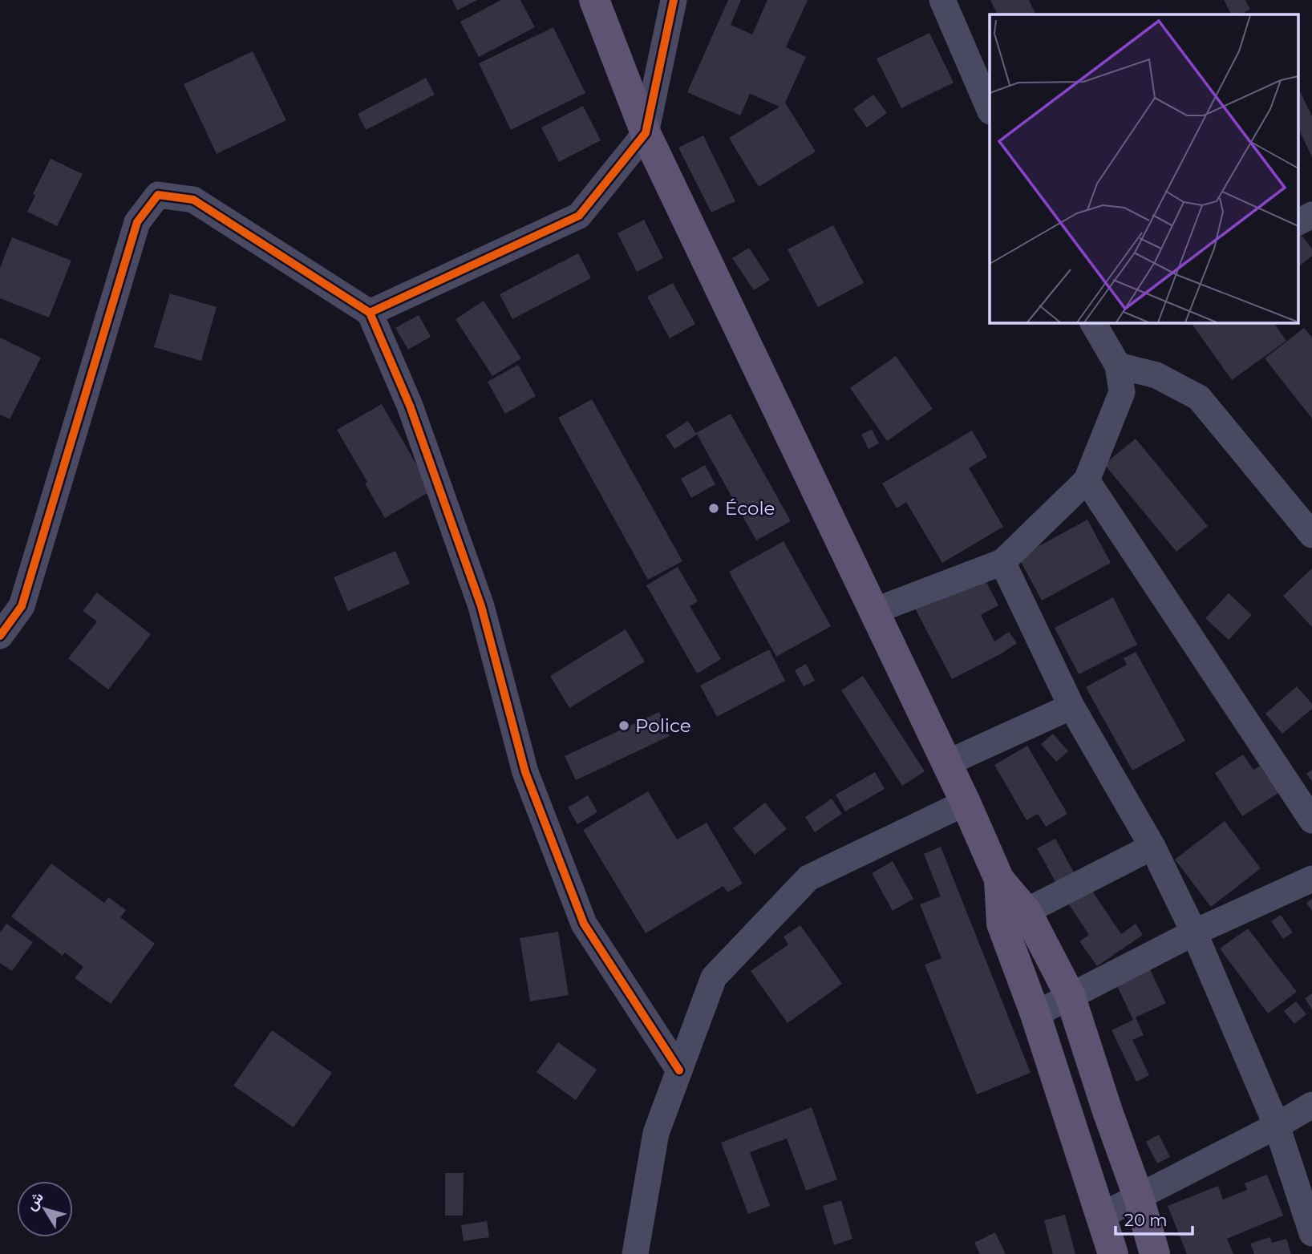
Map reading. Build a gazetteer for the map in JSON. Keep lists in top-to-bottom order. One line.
{"places":["École","Police"],"scale_bar":"20 m","north":"top left"}
